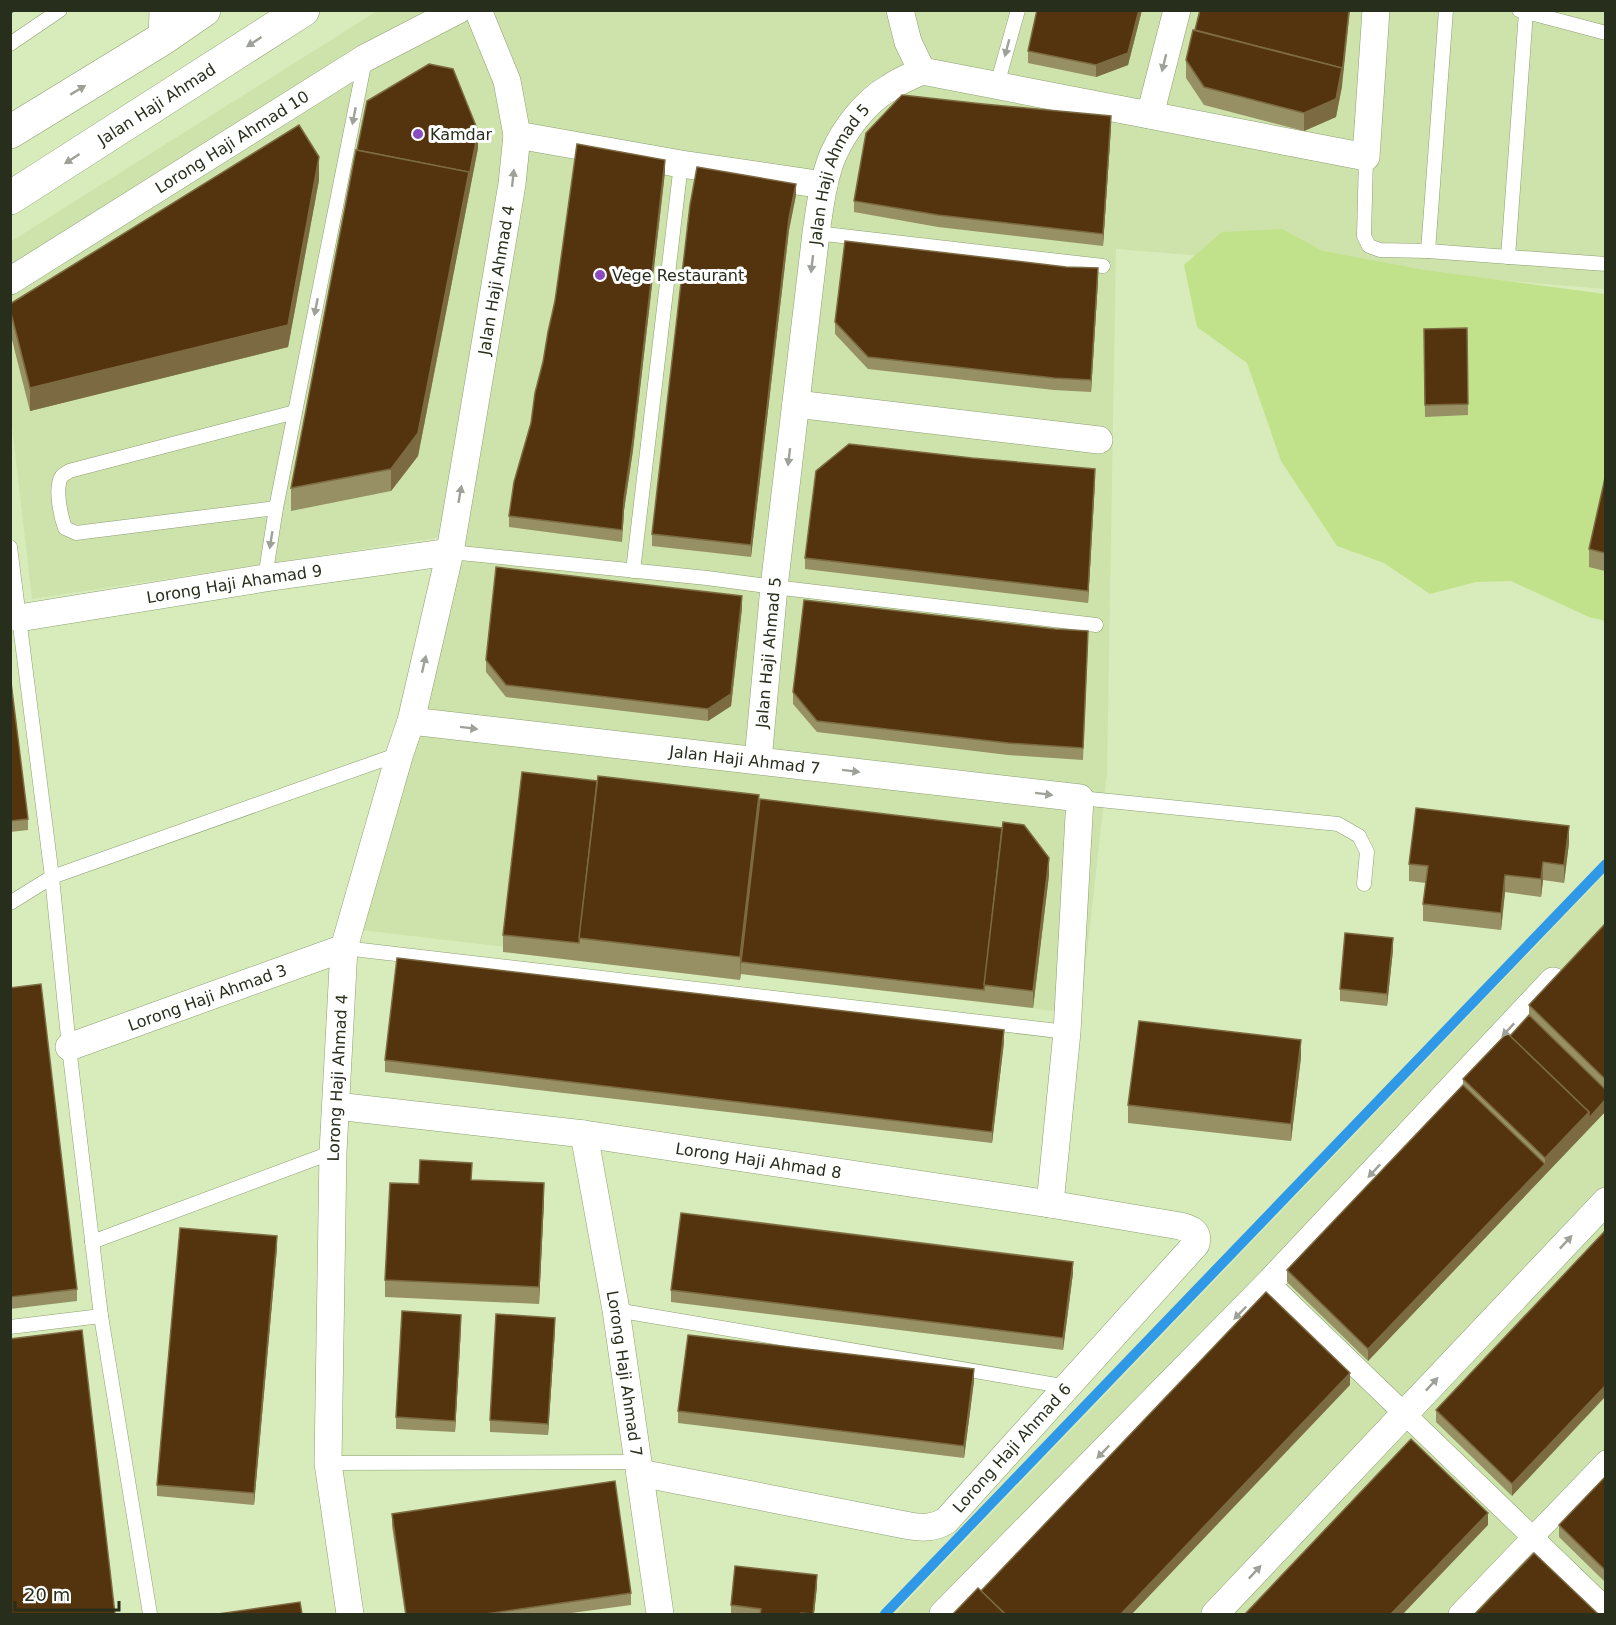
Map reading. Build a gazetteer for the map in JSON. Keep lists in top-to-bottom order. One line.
{"streets":{"street":["Jalan Haji Ahmad","Lorong Haji Ahmad 10","Jalan Haji Ahmad 5","Jalan Haji Ahmad 4","Lorong Haji Ahamad 9","Jalan Haji Ahmad 7","Lorong Haji Ahmad 3","Lorong Haji Ahmad 4","Lorong Haji Ahmad 8","Lorong Haji Ahmad 7","Lorong Haji Ahmad 6"]},"crossings":[["Jalan Haji Ahmad 5","Jalan Haji Ahmad 7"],["Jalan Haji Ahmad 4","Lorong Haji Ahamad 9"],["Jalan Haji Ahmad 4","Lorong Haji Ahmad 4"],["Lorong Haji Ahamad 9","Lorong Haji Ahmad 4"],["Jalan Haji Ahmad 7","Lorong Haji Ahmad 4"],["Lorong Haji Ahmad 3","Lorong Haji Ahmad 4"],["Lorong Haji Ahmad 4","Lorong Haji Ahmad 8"],["Lorong Haji Ahmad 8","Lorong Haji Ahmad 7"],["Lorong Haji Ahmad 8","Lorong Haji Ahmad 6"],["Lorong Haji Ahmad 7","Lorong Haji Ahmad 6"]],"one_way":["Jalan Haji Ahmad 5","Jalan Haji Ahmad 4","Jalan Haji Ahmad 7"],"places":["Kamdar","Vege Restaurant"],"scale_bar":"20 m"}
